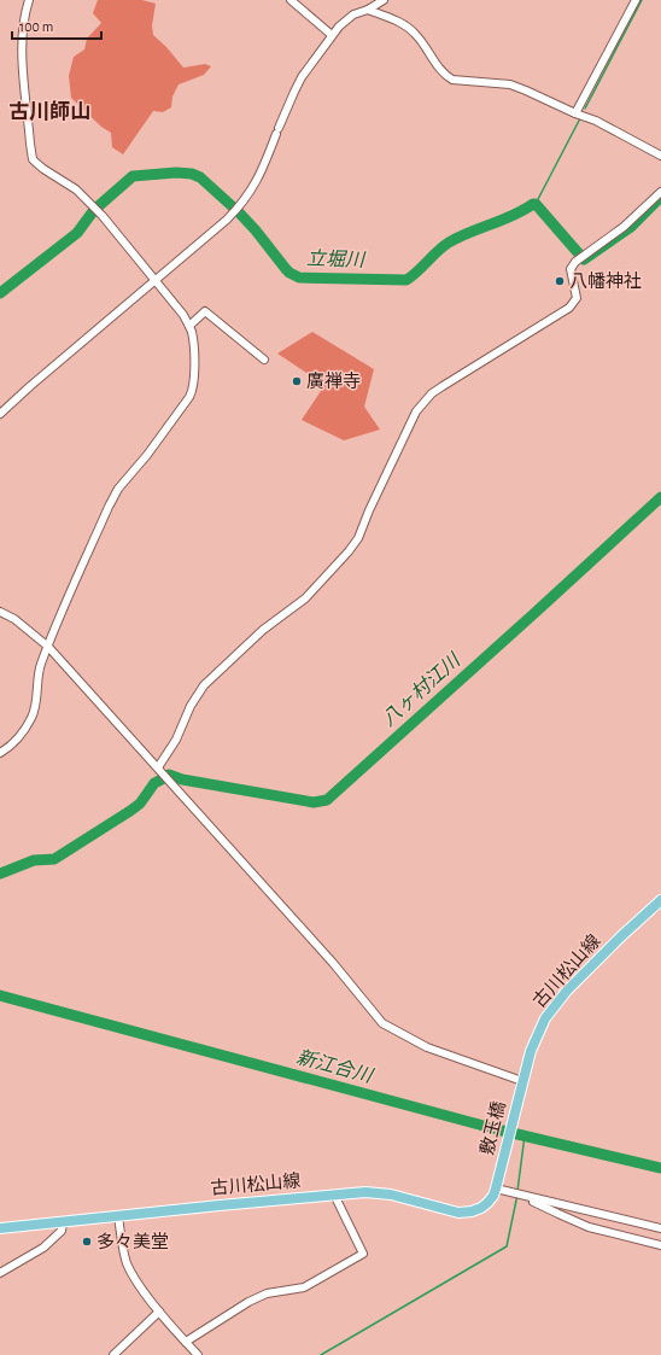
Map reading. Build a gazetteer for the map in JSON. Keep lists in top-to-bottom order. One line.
{"streets":{"main road":["古川松山線","敷玉橋"]},"crossings":[["古川松山線","敷玉橋"]],"districts":["古川師山"],"water":["立堀川","八ヶ村江川","新江合川"],"places":["八幡神社","廣禅寺","多々美堂"],"scale_bar":"100 m"}
